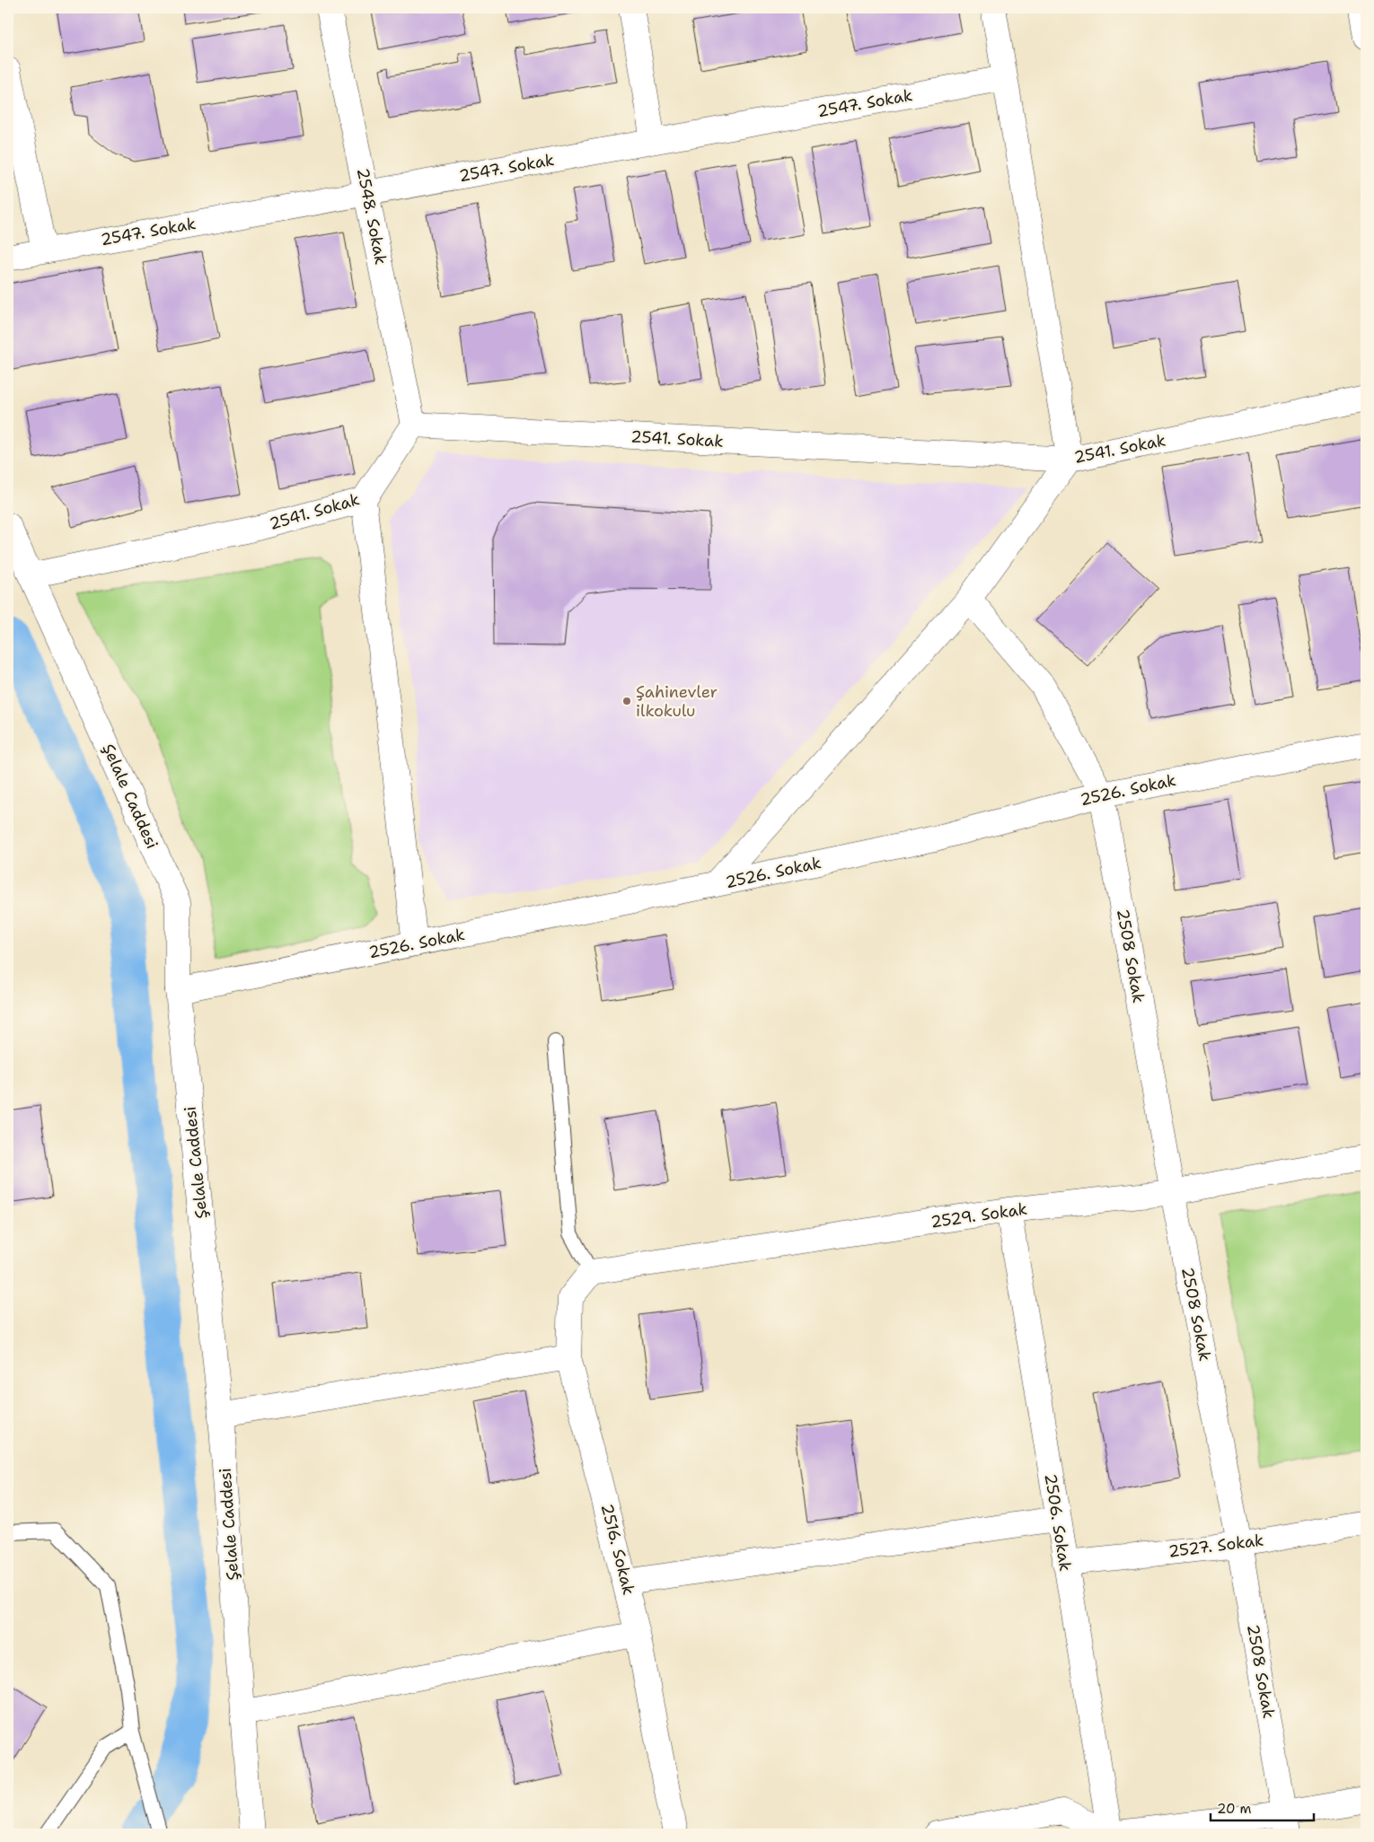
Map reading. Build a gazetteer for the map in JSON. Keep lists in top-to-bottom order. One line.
{"streets":{"street":["2547. Sokak","2548. Sokak","2541. Sokak","2526. Sokak","Şelale Caddesi","2508 Sokak","2529. Sokak","2506. Sokak","2527. Sokak","2516. Sokak"]},"crossings":[["2547. Sokak","2548. Sokak"],["2548. Sokak","2541. Sokak"],["2541. Sokak","Şelale Caddesi"],["2526. Sokak","Şelale Caddesi"],["2526. Sokak","2508 Sokak"],["2508 Sokak","2529. Sokak"],["2508 Sokak","2527. Sokak"],["2529. Sokak","2506. Sokak"],["2529. Sokak","2516. Sokak"],["2506. Sokak","2527. Sokak"]],"places":["Şahinevler ilkokulu"],"scale_bar":"20 m"}
